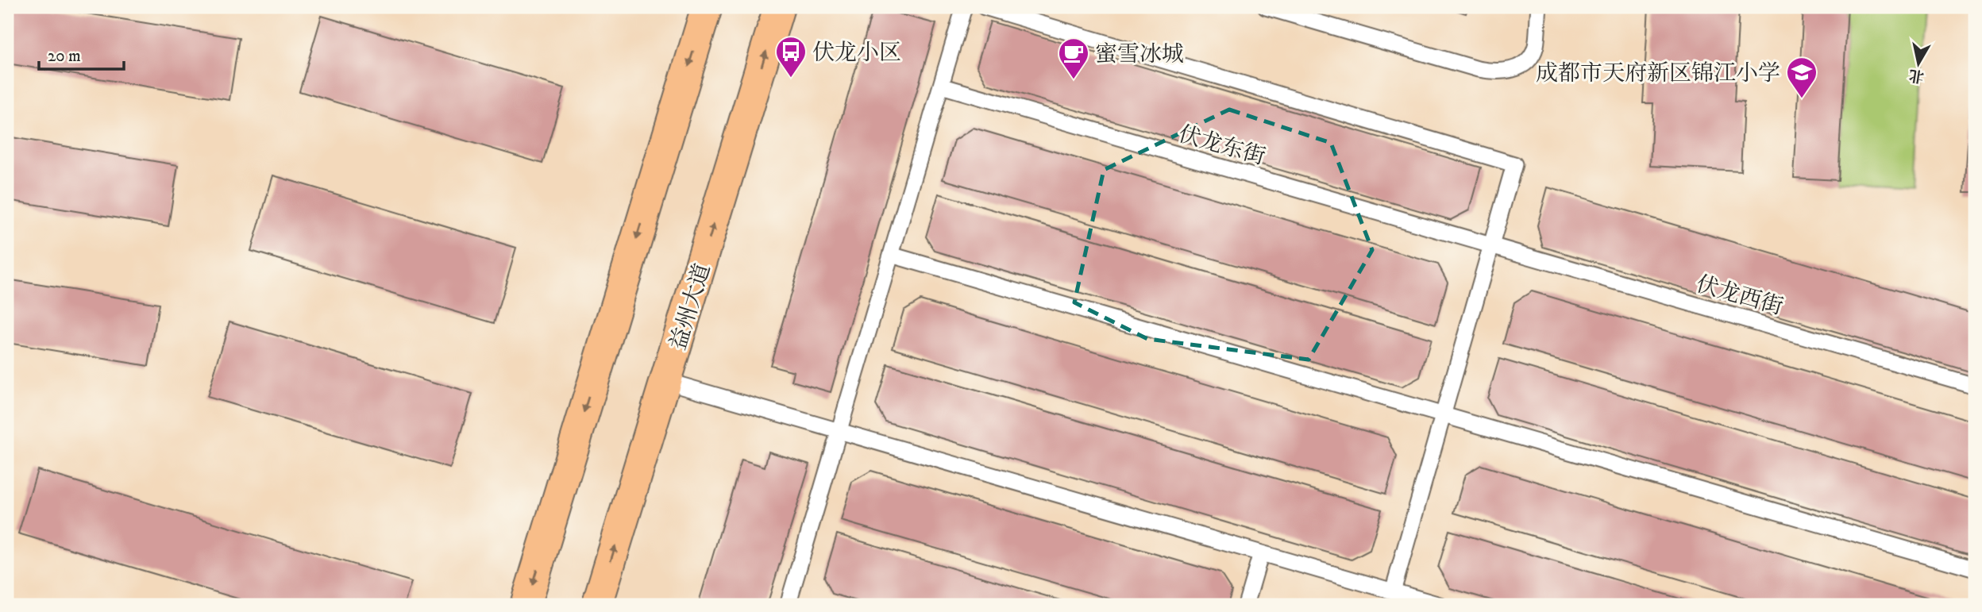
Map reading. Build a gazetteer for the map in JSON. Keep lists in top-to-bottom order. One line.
{"streets":{"main road":["益州大道"],"lane":["伏龙东街","伏龙西街"]},"crossings":[["伏龙东街","伏龙西街"]],"places":{"bus stop":["伏龙小区"],"cafe":["蜜雪冰城"],"school or university":["成都市天府新区锦江小学"]},"scale_bar":"20 m","north":"bottom"}
